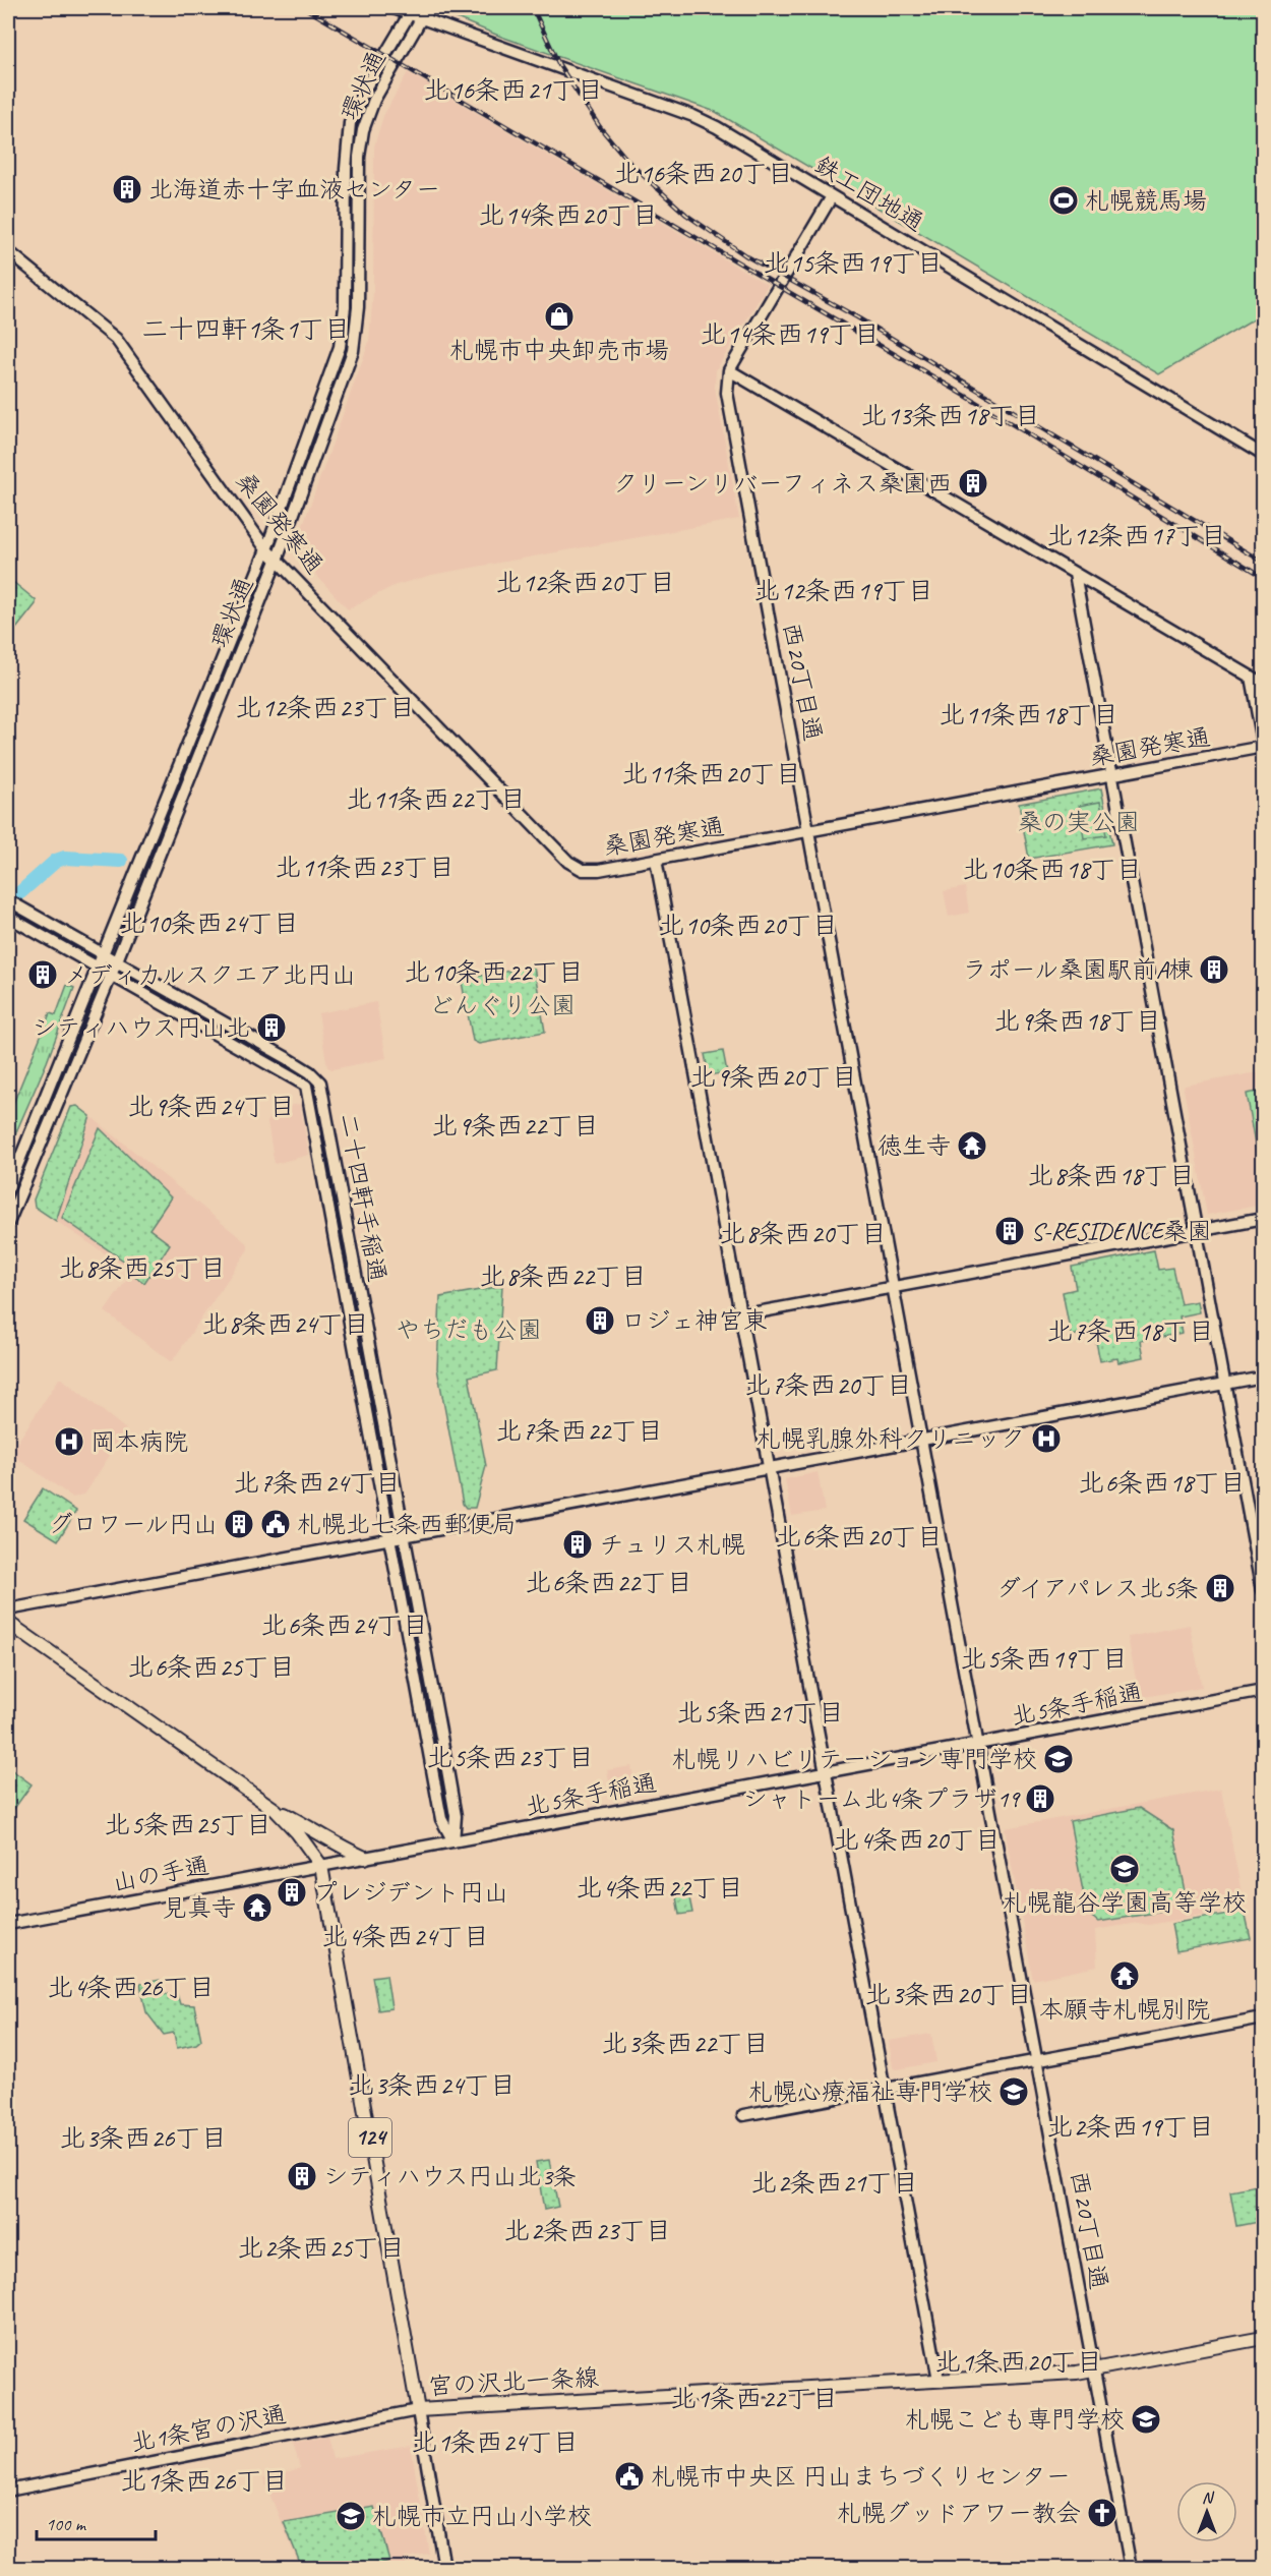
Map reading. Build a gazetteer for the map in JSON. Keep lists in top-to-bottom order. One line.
{"streets":{"main road":["124","宮の沢北一条線"],"street":["環状通","鉄工団地通","桑園発寒通","西20丁目通","二十四軒手稲通","北5条手稲通","山の手通","北1条宮の沢通"]},"crossings":[["環状通","鉄工団地通"],["環状通","桑園発寒通"],["環状通","二十四軒手稲通"],["鉄工団地通","西20丁目通"],["桑園発寒通","西20丁目通"],["西20丁目通","北5条手稲通"],["西20丁目通","宮の沢北一条線"],["二十四軒手稲通","北5条手稲通"],["北5条手稲通","山の手通"],["北5条手稲通","宮の沢北一条線"],["山の手通","宮の沢北一条線"],["宮の沢北一条線","北1条宮の沢通"]],"districts":["北16条西21丁目","北16条西20丁目","北14条西20丁目","北15条西19丁目","二十四軒1条1丁目","北14条西19丁目","北13条西18丁目","北12条西17丁目","北12条西20丁目","北12条西19丁目","北12条西23丁目","北11条西18丁目","北11条西20丁目","北11条西22丁目","北11条西23丁目","北10条西18丁目","北10条西24丁目","北10条西20丁目","北10条西22丁目","北9条西18丁目","北9条西20丁目","北9条西24丁目","北9条西22丁目","北8条西18丁目","北8条西20丁目","北8条西25丁目","北8条西22丁目","北8条西24丁目","北7条西18丁目","北7条西20丁目","北7条西22丁目","北7条西24丁目","北6条西18丁目","北6条西20丁目","北6条西22丁目","北6条西24丁目","北5条西19丁目","北6条西25丁目","北5条西21丁目","北5条西23丁目","北5条西25丁目","北4条西20丁目","北4条西22丁目","北4条西24丁目","北4条西26丁目","北3条西20丁目","北3条西22丁目","北3条西24丁目","北2条西19丁目","北3条西26丁目","北2条西21丁目","北2条西23丁目","北2条西25丁目","北1条西20丁目","北1条西22丁目","北1条西24丁目","北1条西26丁目"],"parks":["桑の実公園","どんぐり公園","やちだも公園"],"places":{"building":["北海道赤十字血液センター","クリーンリバーフィネス桑園西","ラポール桑園駅前A棟","メディカルスクエア北円山","シティハウス円山北","S-RESIDENCE桑園","ロジェ神宮東","グロワール円山","チュリス札幌","ダイアパレス北5条","シャトーム北4条プラザ19","プレジデント円山","シティハウス円山北3条"],"sports":["札幌競馬場"],"shop":["札幌市中央卸売市場"],"temple":["徳生寺","見真寺","本願寺札幌別院"],"hospital":["札幌乳腺外科クリニック","岡本病院"],"public building":["札幌北七条西郵便局","札幌市中央区 円山まちづくりセンター"],"school or university":["札幌リハビリテーション専門学校","札幌龍谷学園高等学校","札幌心療福祉専門学校","札幌こども専門学校","札幌市立円山小学校"],"church":["札幌グッドアワー教会"]},"scale_bar":"100 m","north":"top"}
